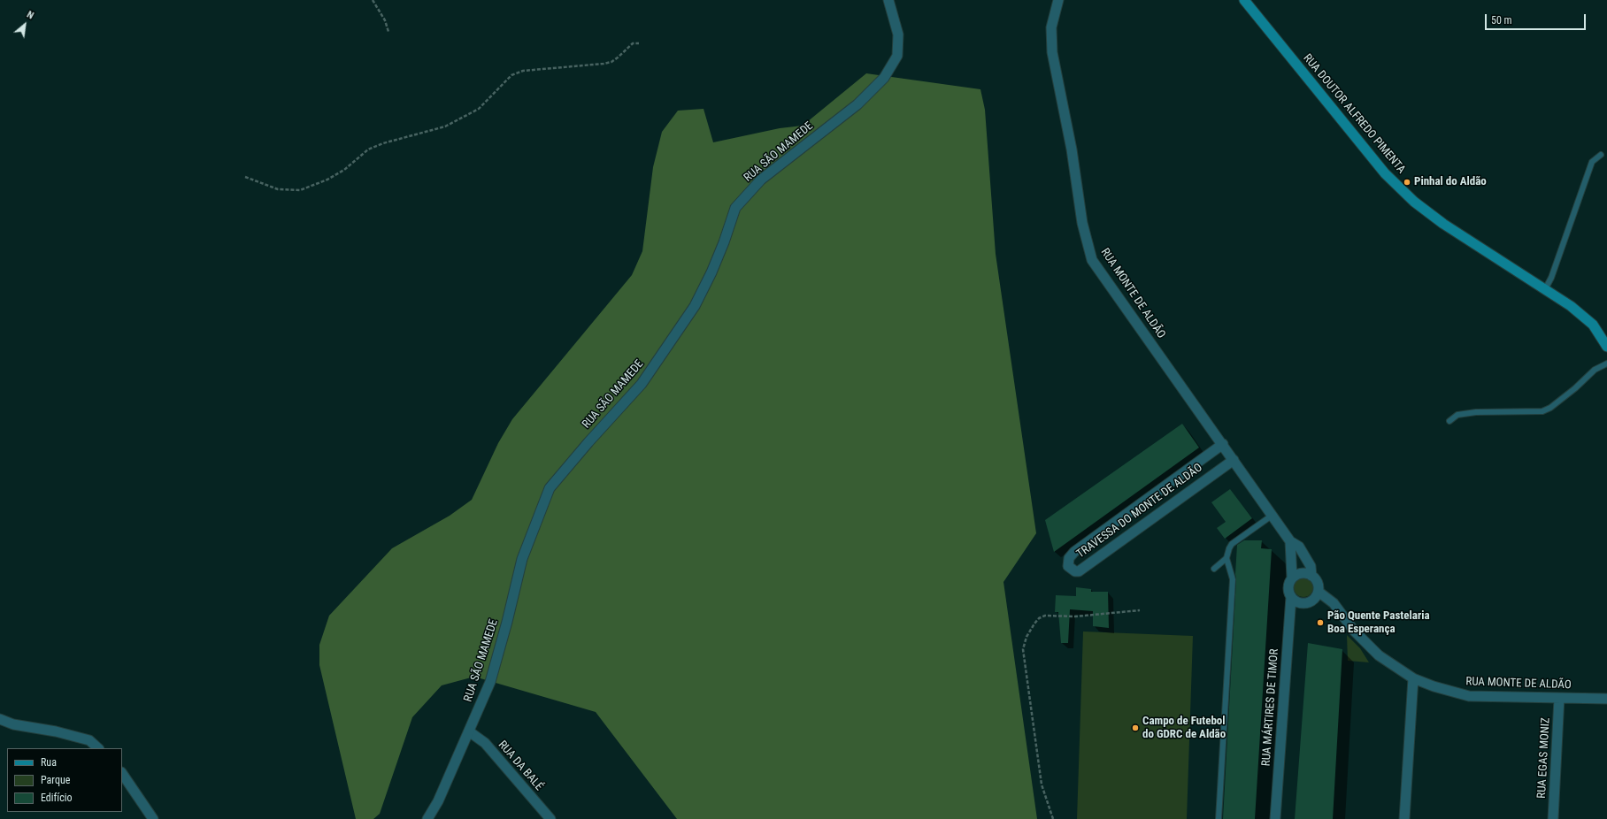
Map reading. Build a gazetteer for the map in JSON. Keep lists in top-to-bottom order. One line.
{"streets":{"main road":["RUA DOUTOR ALFREDO PIMENTA"],"street":["RUA SÃO MAMEDE","RUA MONTE DE ALDÃO","TRAVESSA DO MONTE DE ALDÃO","RUA MÁRTIRES DE TIMOR","RUA EGAS MONIZ","RUA DA BALÉ"]},"crossings":[["RUA SÃO MAMEDE","RUA DA BALÉ"],["RUA MONTE DE ALDÃO","TRAVESSA DO MONTE DE ALDÃO"],["RUA MONTE DE ALDÃO","RUA MÁRTIRES DE TIMOR"],["RUA MONTE DE ALDÃO","RUA EGAS MONIZ"]],"places":["Pinhal do Aldão","Pão Quente Pastelaria Boa Esperança","Campo de Futebol do GDRC de Aldão"],"legend":["Rua","Parque","Edifício"],"scale_bar":"50 m","north":"top right"}
